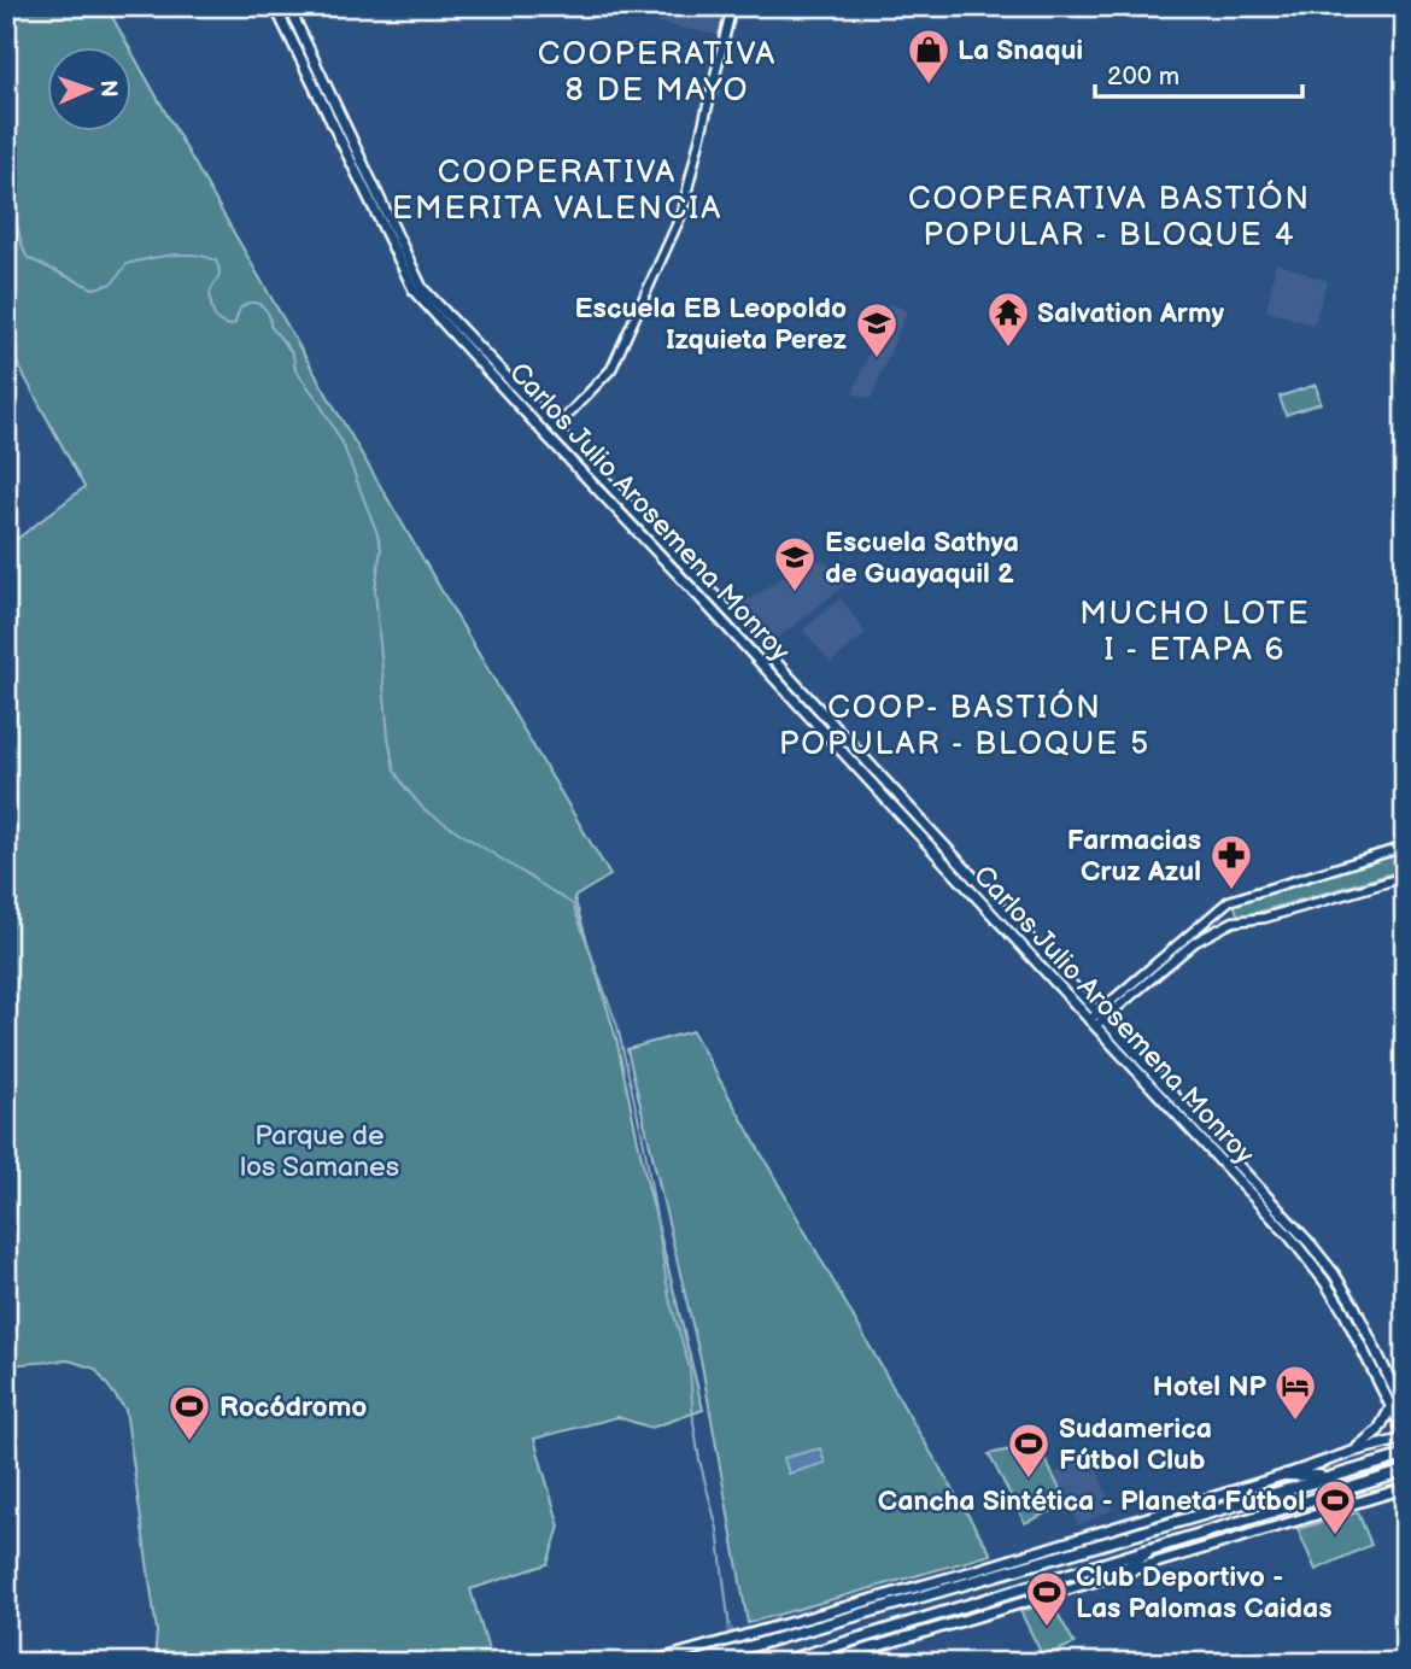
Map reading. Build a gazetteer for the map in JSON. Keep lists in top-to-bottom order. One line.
{"streets":{"main road":["Carlos Julio Arosemena Monroy"]},"districts":["COOPERATIVA 8 DE MAYO","COOPERATIVA EMERITA VALENCIA","COOPERATIVA BASTIÓN POPULAR - BLOQUE 4","MUCHO LOTE I - ETAPA 6","COOP- BASTIÓN POPULAR - BLOQUE 5"],"parks":["Parque de los Samanes"],"places":{"shop":["La Snaqui"],"temple":["Salvation Army"],"school or university":["Escuela EB Leopoldo Izquieta Perez","Escuela Sathya de Guayaquil 2"],"pharmacy":["Farmacias Cruz Azul"],"hotel":["Hotel NP"],"sports":["Rocódromo","Sudamerica Fútbol Club","Cancha Sintética - Planeta Fútbol","Club Deportivo - Las Palomas Caidas"]},"scale_bar":"200 m","north":"right"}
